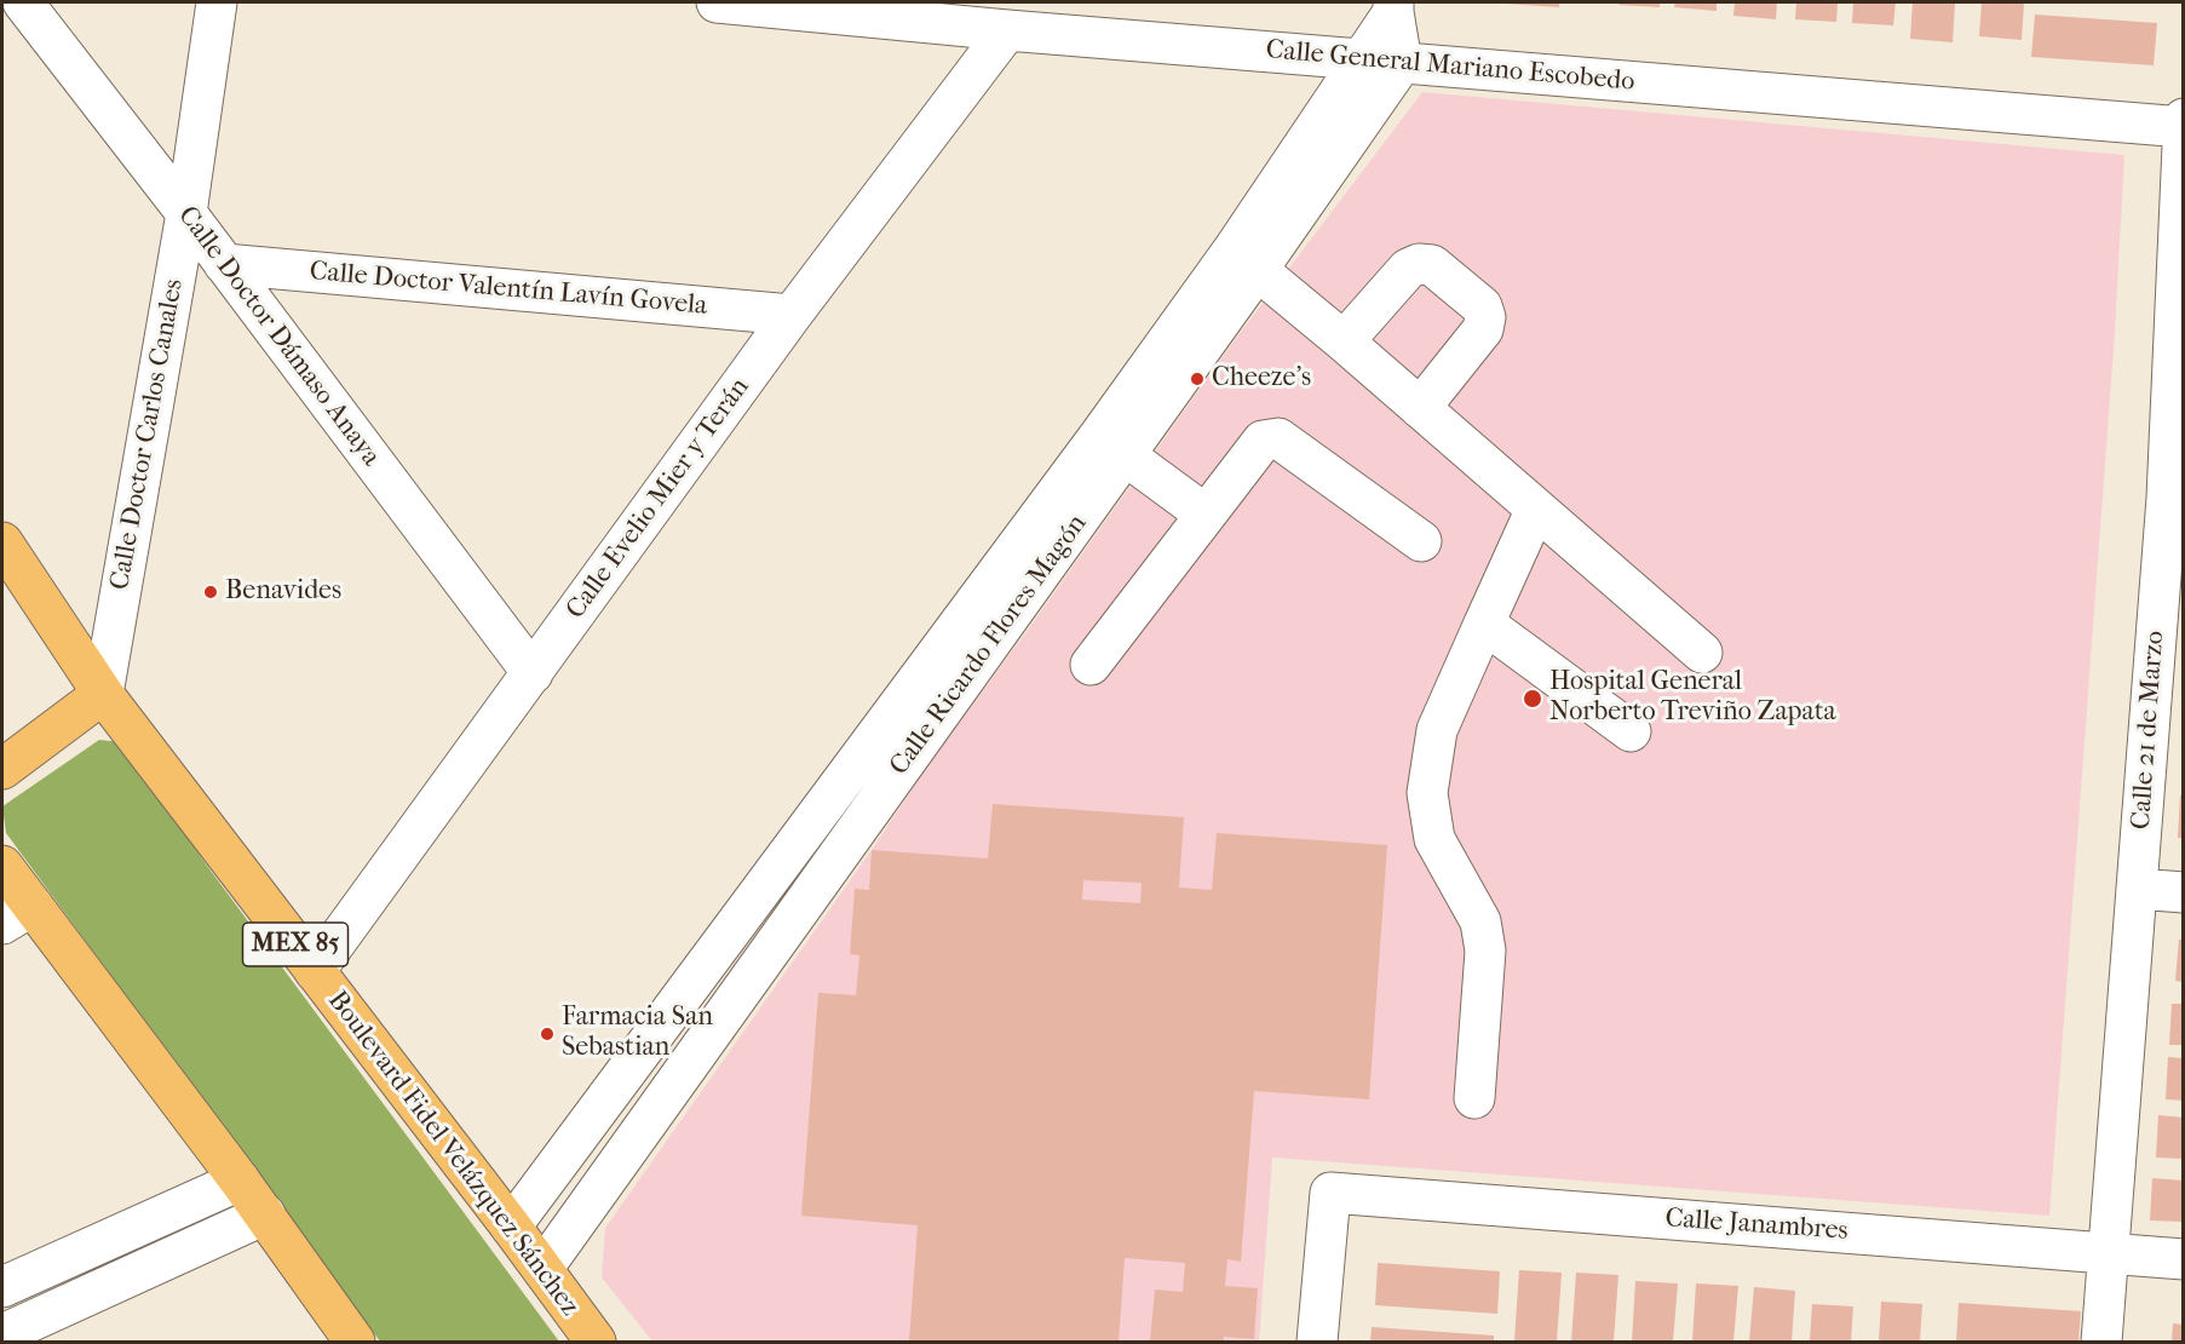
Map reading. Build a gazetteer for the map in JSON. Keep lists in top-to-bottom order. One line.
{"streets":{"main road":["MEX 85","Boulevard Fidel Velázquez Sánchez"],"street":["Calle General Mariano Escobedo","Calle Doctor Valentín Lavín Govela","Calle Doctor Dámaso Anaya","Calle Doctor Carlos Canales","Calle Evelio Mier y Terán","Calle Ricardo Flores Magón","Calle 21 de Marzo","Calle Janambres"]},"crossings":[["Calle General Mariano Escobedo","Calle Evelio Mier y Terán"],["Calle General Mariano Escobedo","Calle Ricardo Flores Magón"],["Calle General Mariano Escobedo","Calle 21 de Marzo"],["Calle Doctor Valentín Lavín Govela","Calle Doctor Dámaso Anaya"],["Calle Doctor Valentín Lavín Govela","Calle Evelio Mier y Terán"],["Calle Doctor Dámaso Anaya","Calle Doctor Carlos Canales"],["Calle Doctor Dámaso Anaya","Calle Evelio Mier y Terán"],["Calle Doctor Carlos Canales","Boulevard Fidel Velázquez Sánchez"],["Calle Evelio Mier y Terán","Boulevard Fidel Velázquez Sánchez"],["Calle Ricardo Flores Magón","Boulevard Fidel Velázquez Sánchez"],["Calle 21 de Marzo","Calle Janambres"]],"places":["Cheeze's","Benavides","Hospital General Norberto Treviño Zapata","Farmacia San Sebastian"]}
